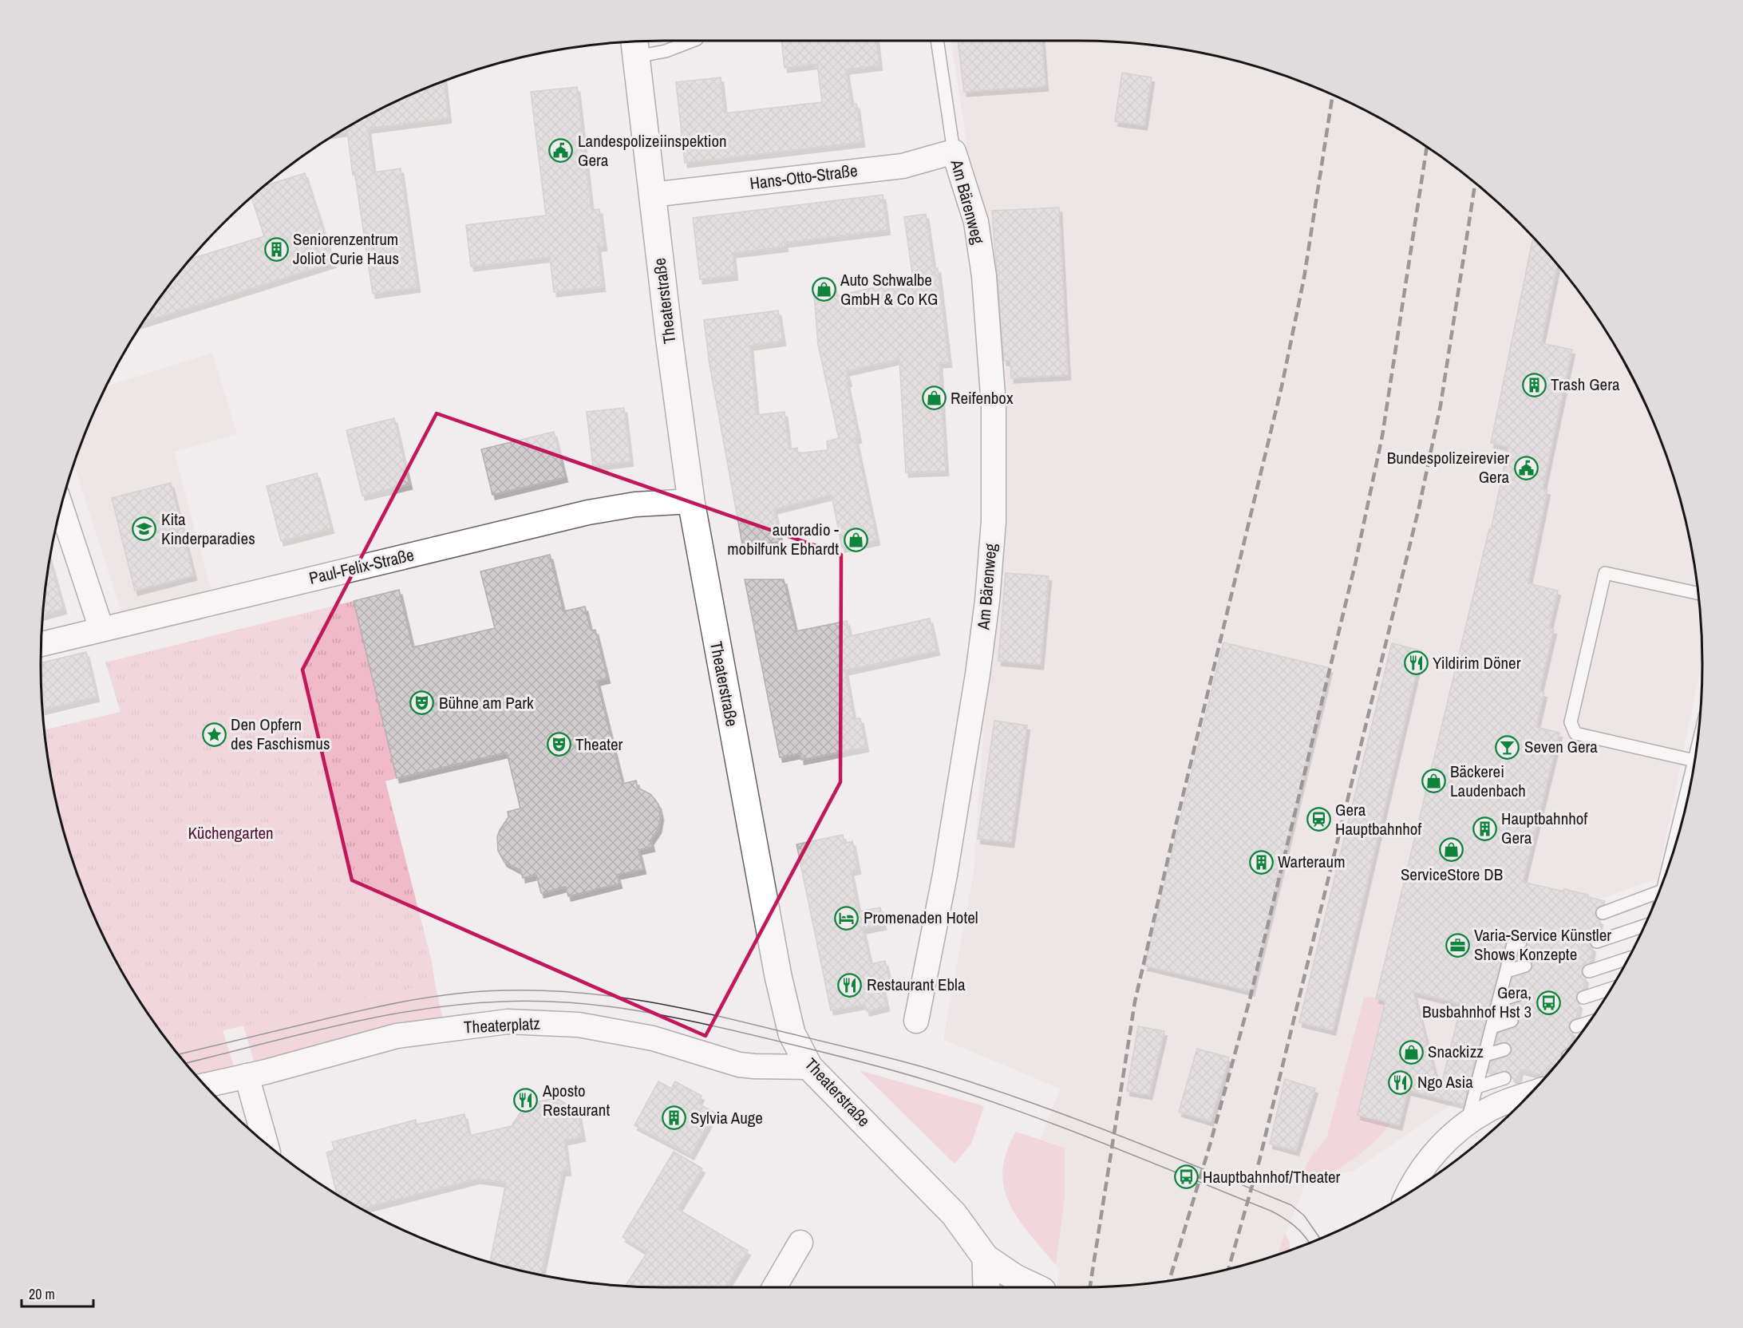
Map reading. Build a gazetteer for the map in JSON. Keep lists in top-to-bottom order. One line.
{"streets":{"main road":["Theaterstraße"],"street":["Hans-Otto-Straße","Am Bärenweg","Paul-Felix-Straße","Theaterplatz"]},"crossings":[["Hans-Otto-Straße","Am Bärenweg"],["Hans-Otto-Straße","Theaterstraße"],["Theaterstraße","Paul-Felix-Straße"],["Theaterstraße","Theaterplatz"]],"parks":["Küchengarten"],"places":{"public building":["Landespolizeiinspektion Gera","Bundespolizeirevier Gera"],"building":["Seniorenzentrum Joliot Curie Haus","Trash Gera","Hauptbahnhof Gera","Warteraum","Sylvia Auge"],"shop":["Auto Schwalbe GmbH & Co KG","Reifenbox","autoradio - mobilfunk Ebhardt","Bäckerei Laudenbach","ServiceStore DB","Snackizz"],"school or university":["Kita Kinderparadies"],"restaurant":["Yildirim Döner","Restaurant Ebla","Ngo Asia","Aposto Restaurant"],"theatre":["Bühne am Park","Theater"],"place":["Den Opfern des Faschismus"],"bar":["Seven Gera"],"station":["Gera Hauptbahnhof"],"hotel":["Promenaden Hotel"],"office":["Varia-Service Künstler Shows Konzepte"],"bus stop":["Gera, Busbahnhof Hst 3","Hauptbahnhof/Theater"]},"scale_bar":"20 m"}
